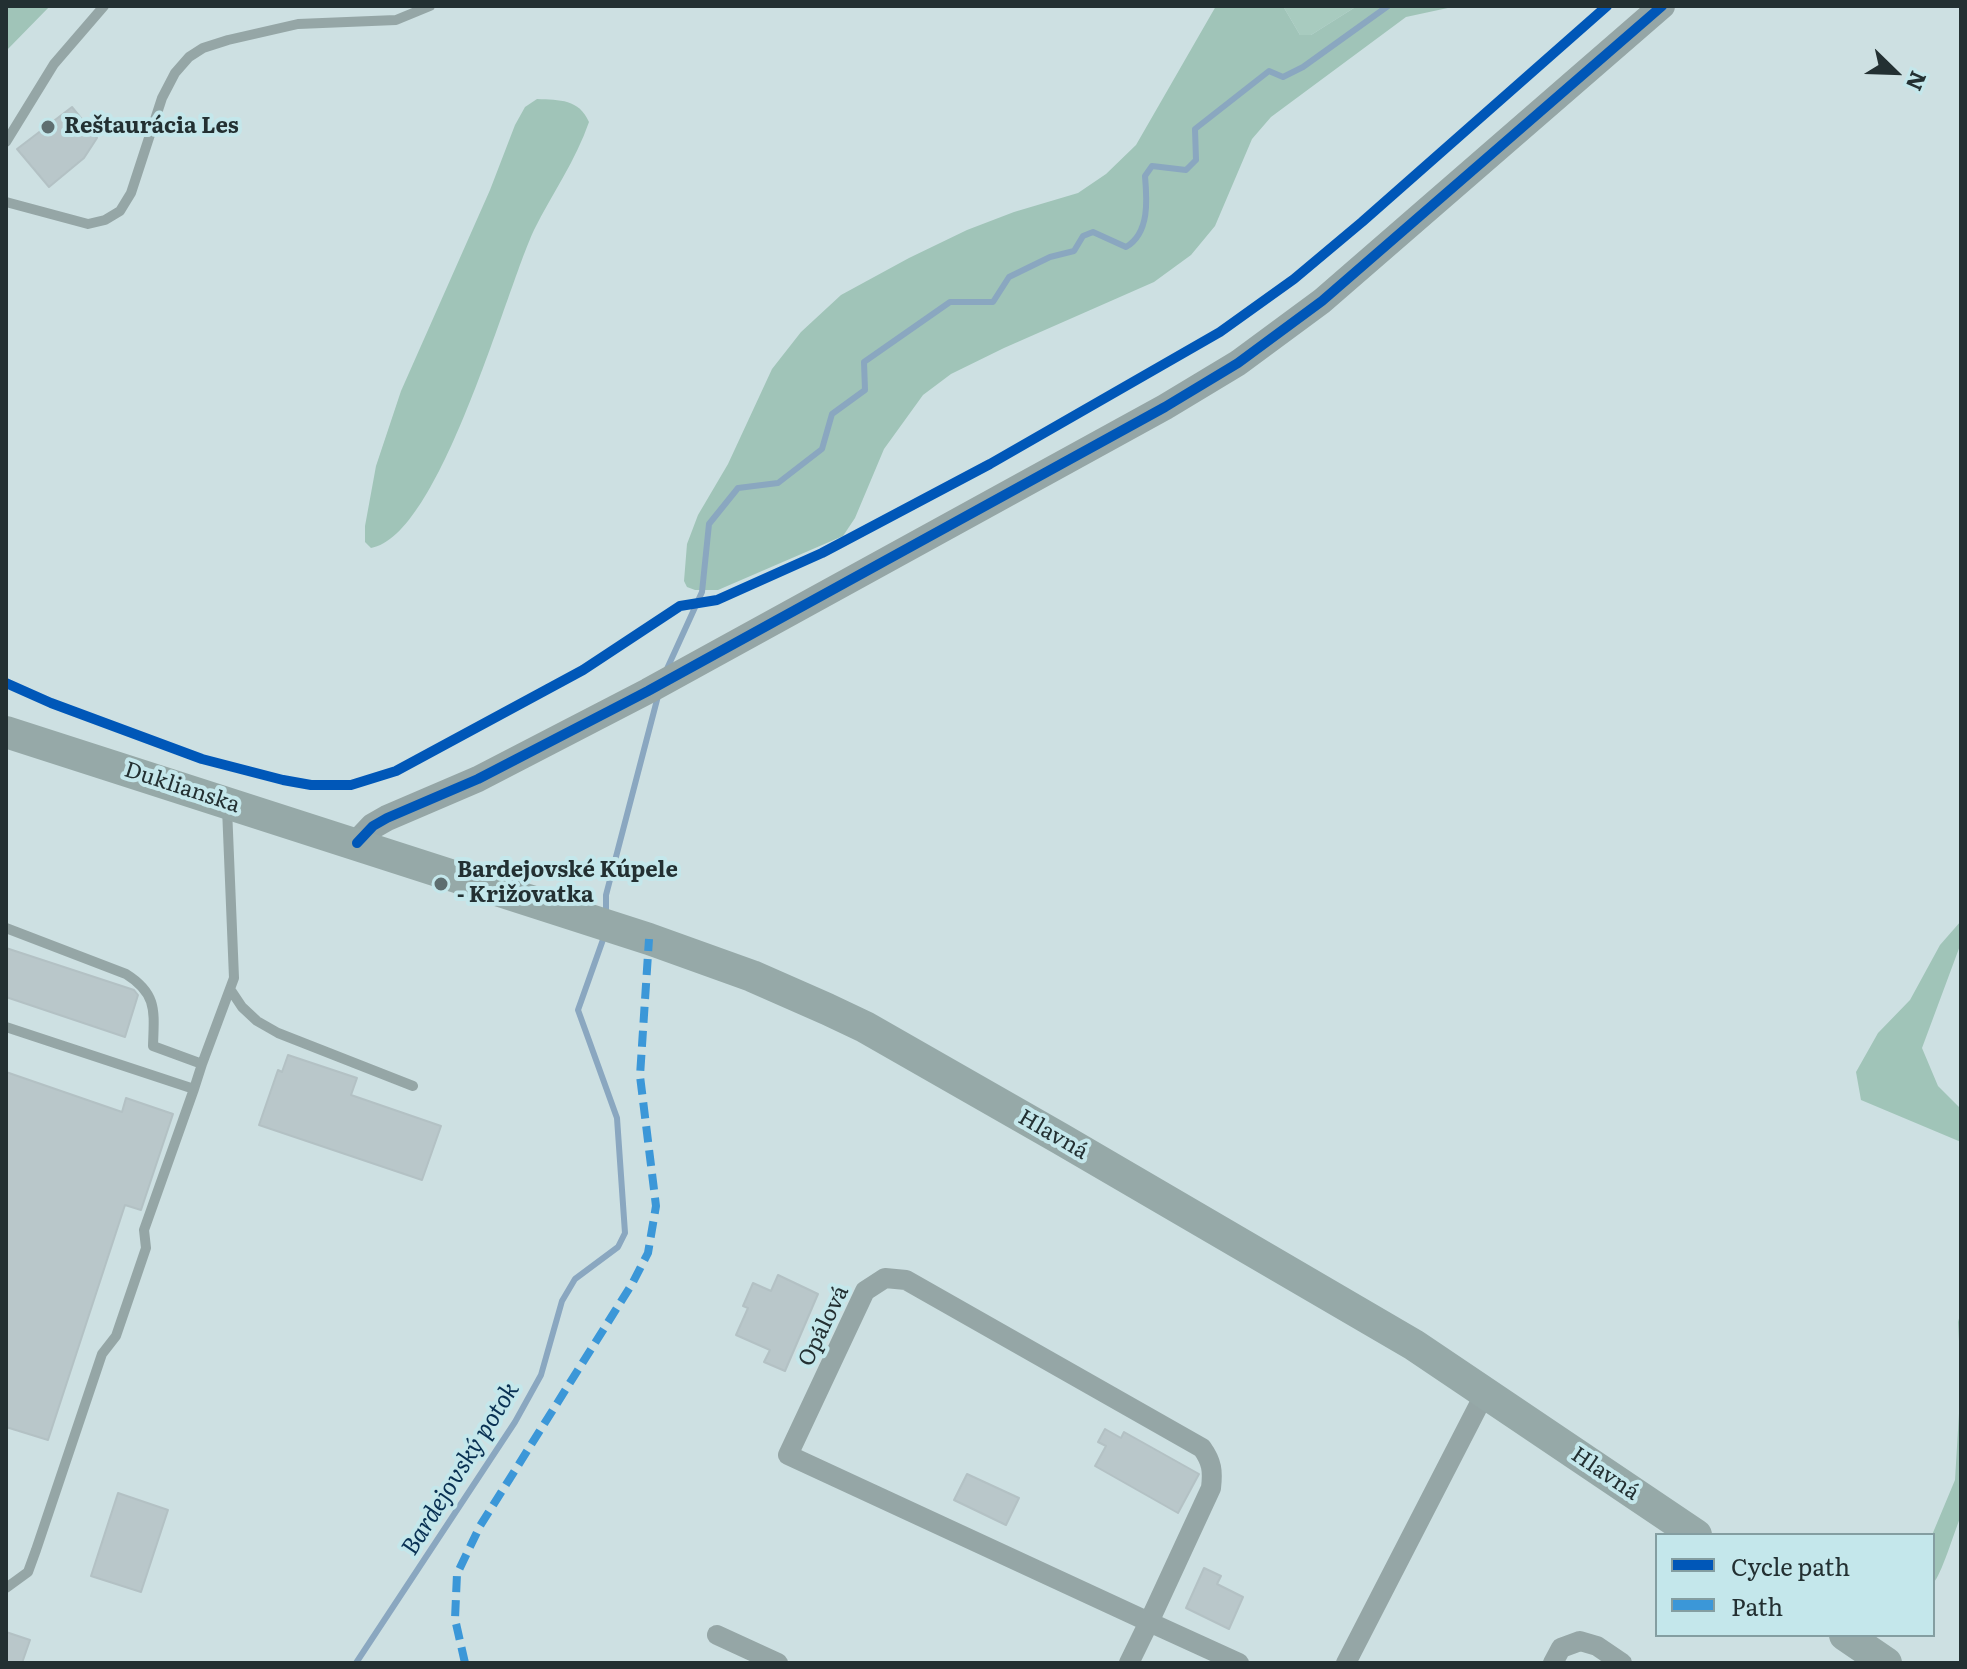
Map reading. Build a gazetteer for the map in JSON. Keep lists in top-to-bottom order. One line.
{"streets":{"main road":["Duklianska","Hlavná"],"street":["Opálová"]},"crossings":[["Duklianska","Hlavná"]],"water":["Bardejovský potok"],"places":["Reštaurácia Les","Bardejovské Kúpele - Križovatka"],"legend":["Cycle path","Path"],"north":"bottom right"}
